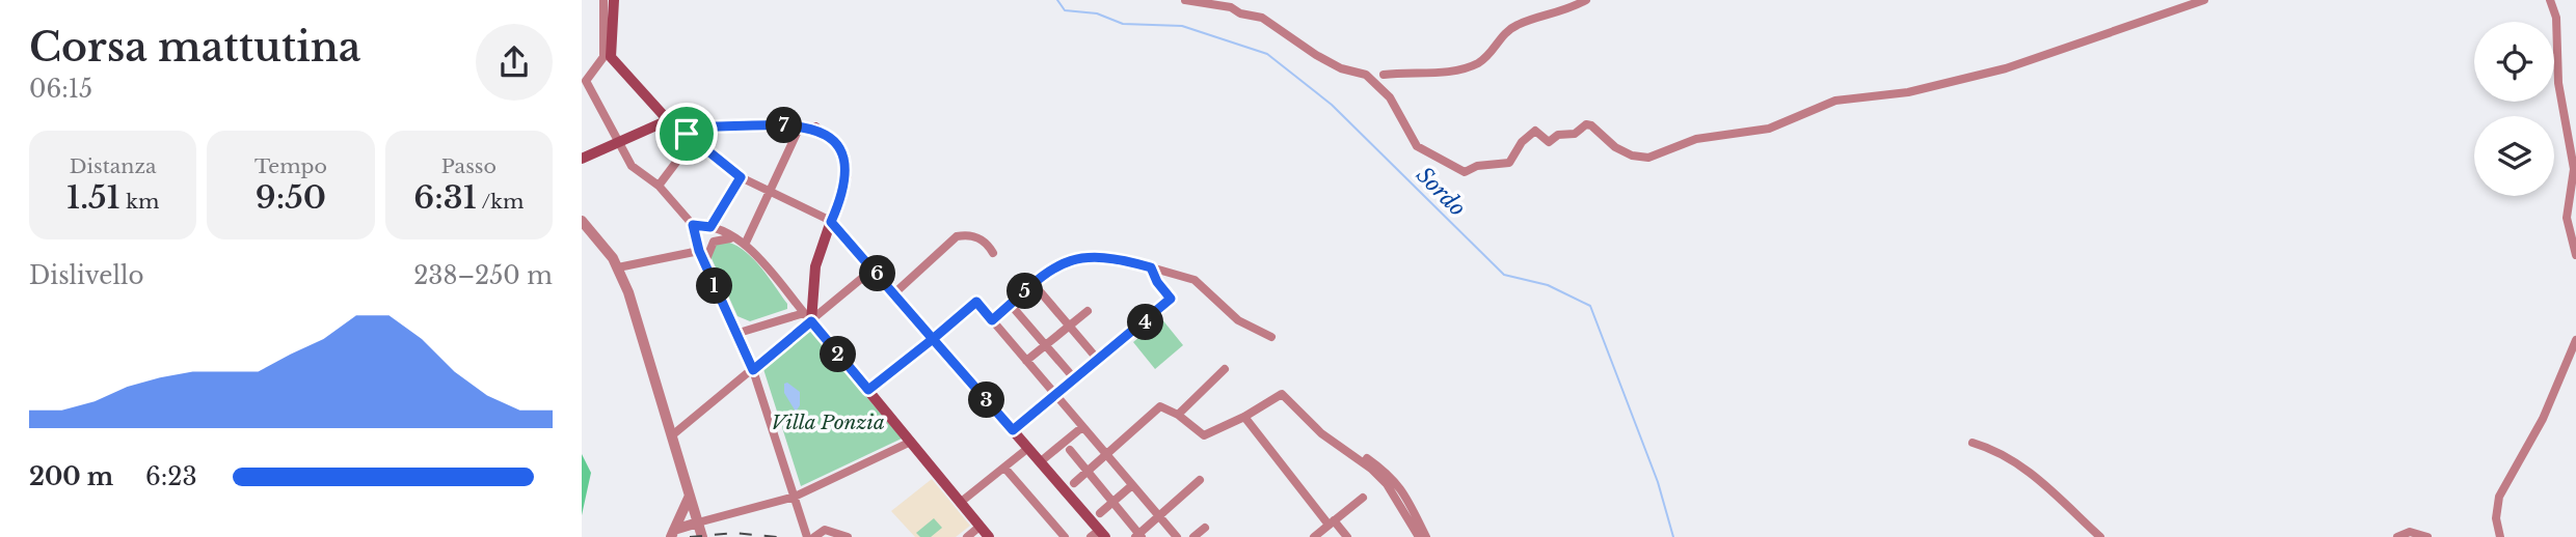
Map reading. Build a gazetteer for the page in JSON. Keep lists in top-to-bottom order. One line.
{"water":["Sordo"],"parks":["Villa Ponzia"],"page":{"heading":["Corsa mattutina","06:15"],"pins":["7","6","1","5","4","2","3"],"stats":[["Distanza","1.51 km"],["Tempo","9:50"],["Passo","6:31 /km"]],"chart":["Dislivello","238–250 m"],"list":[{"name":"200 m","note":"6:23"}]}}
